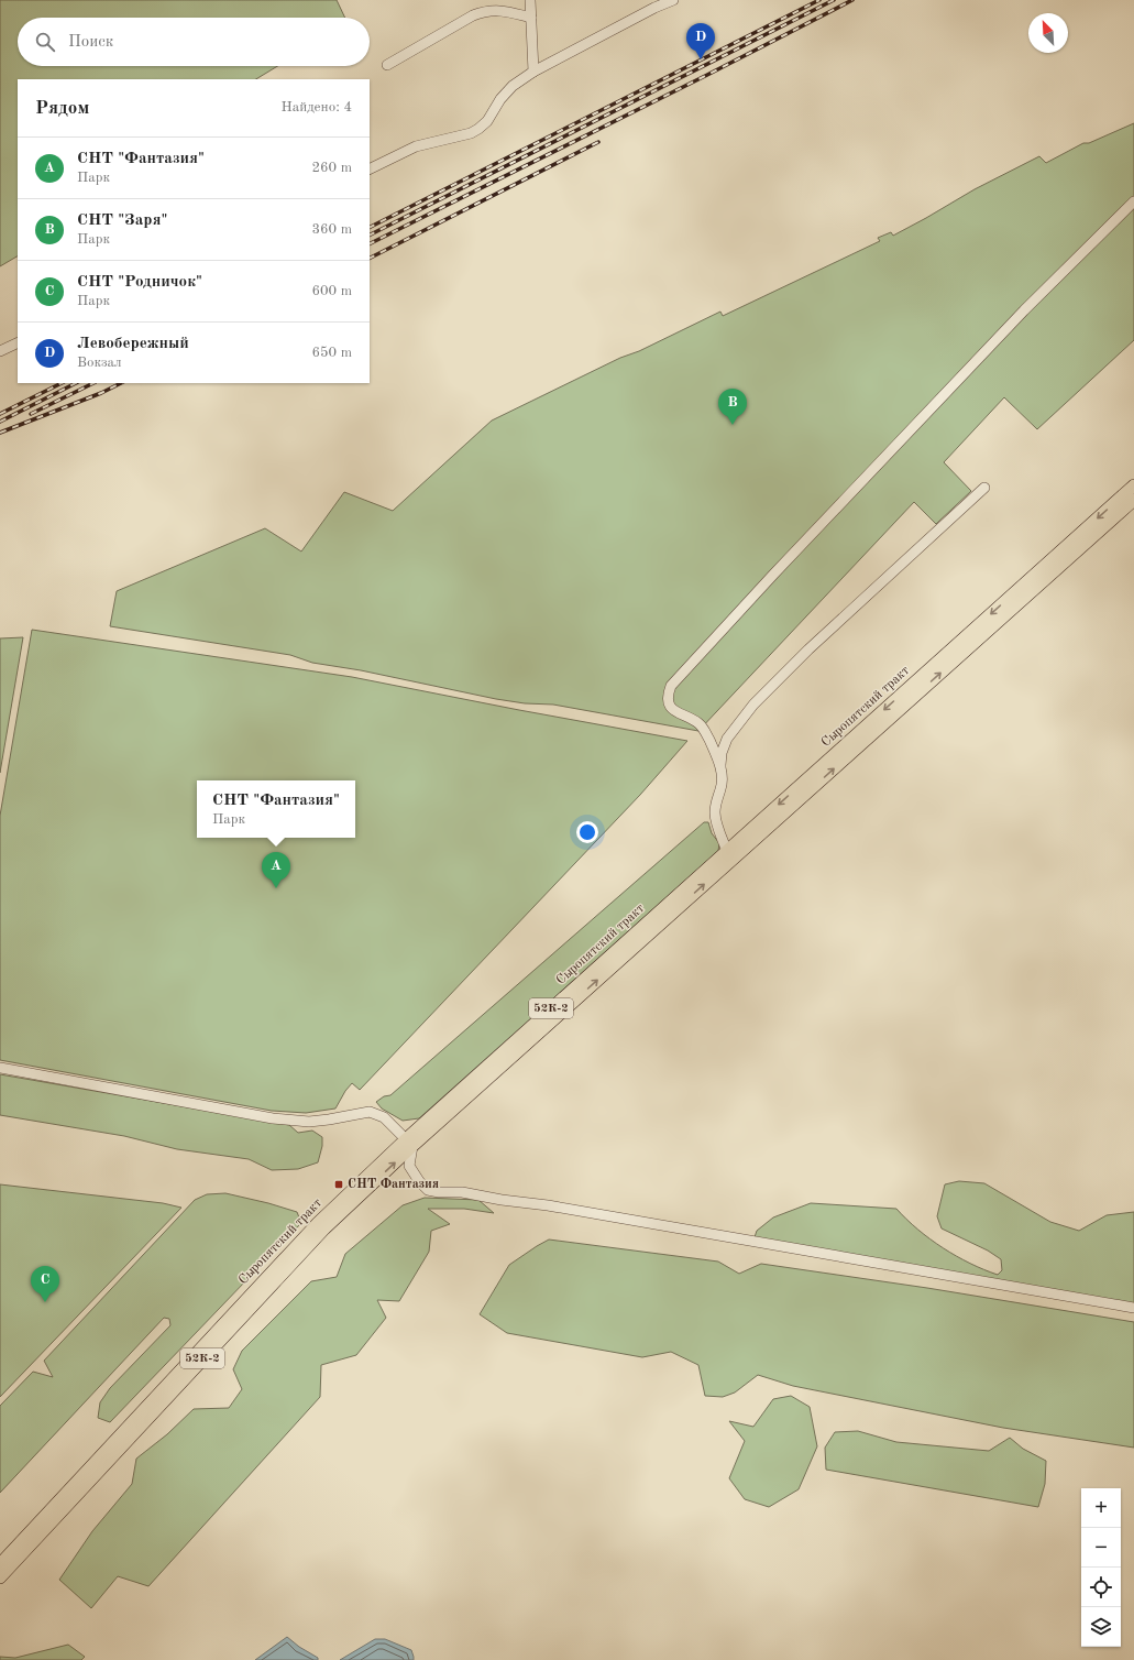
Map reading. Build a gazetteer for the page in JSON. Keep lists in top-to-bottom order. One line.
{"streets":{"main road":["Сыропятский тракт","52К-2"]},"places":{"transit":["СНТ Фантазия"]},"north":"top left","page":{"search":"Поиск","pins":["D","B","A","C"],"heading":["Рядом","Найдено: 4"],"list":[{"mark":"A","name":"СНТ \"Фантазия\"","note":"Парк","value":"260 m"},{"mark":"B","name":"СНТ \"Заря\"","note":"Парк","value":"360 m"},{"mark":"C","name":"СНТ \"Родничок\"","note":"Парк","value":"600 m"},{"mark":"D","name":"Левобережный","note":"Вокзал","value":"650 m"}],"popup":["СНТ \"Фантазия\"","Парк"],"map_buttons":["+","−"]}}
